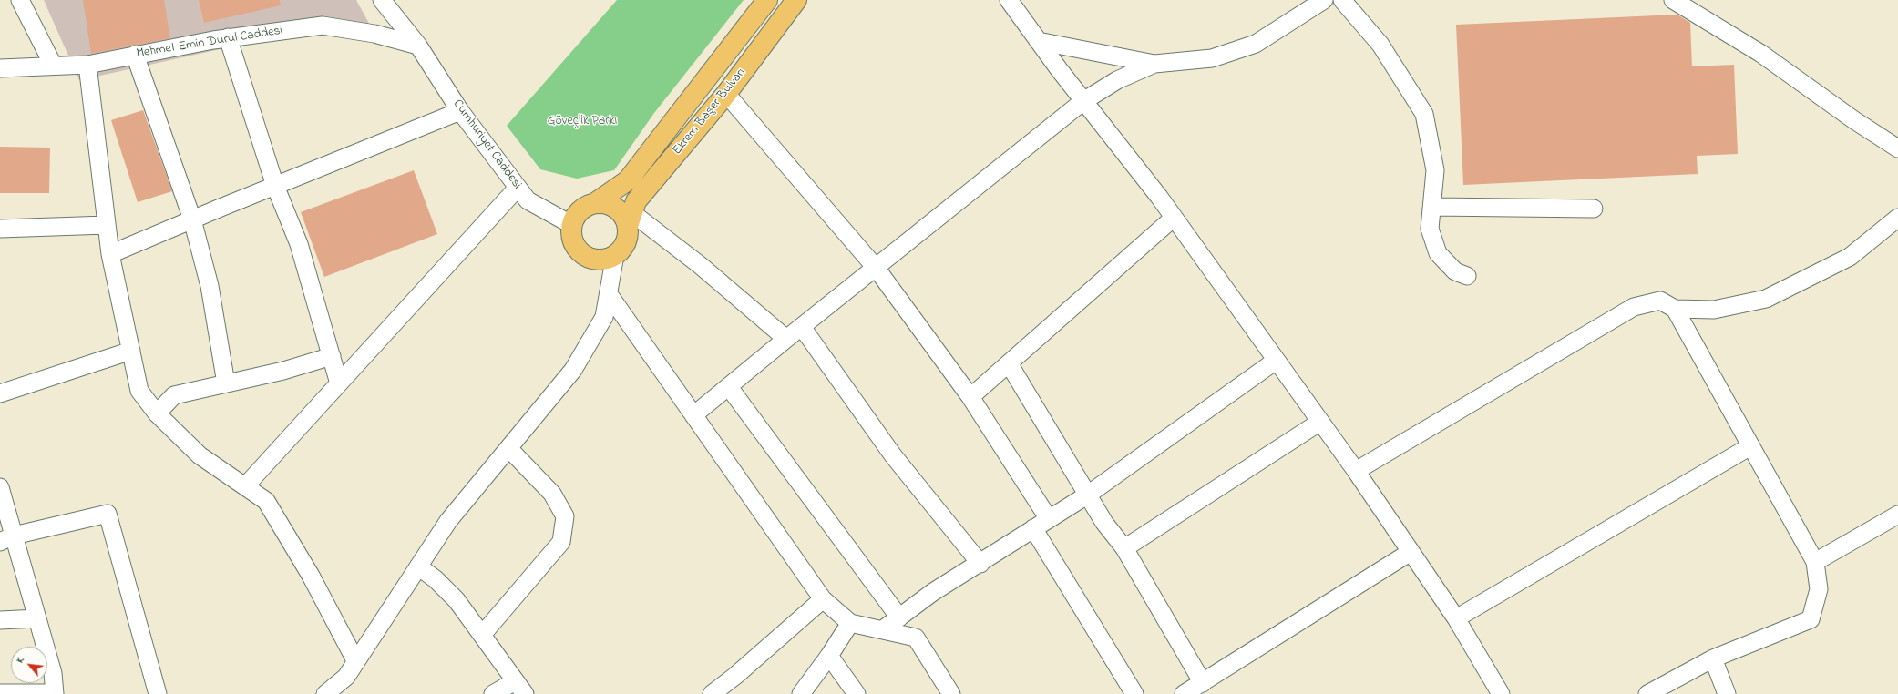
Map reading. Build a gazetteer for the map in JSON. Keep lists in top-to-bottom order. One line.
{"streets":{"main road":["Ekrem Başer Bulvarı"],"street":["Mehmet Emin Durul Caddesi","Cumhuriyet Caddesi"]},"crossings":[["Mehmet Emin Durul Caddesi","Cumhuriyet Caddesi"],["Ekrem Başer Bulvarı","Cumhuriyet Caddesi"]],"parks":["Göveçlik Parkı"],"north":"top left"}
